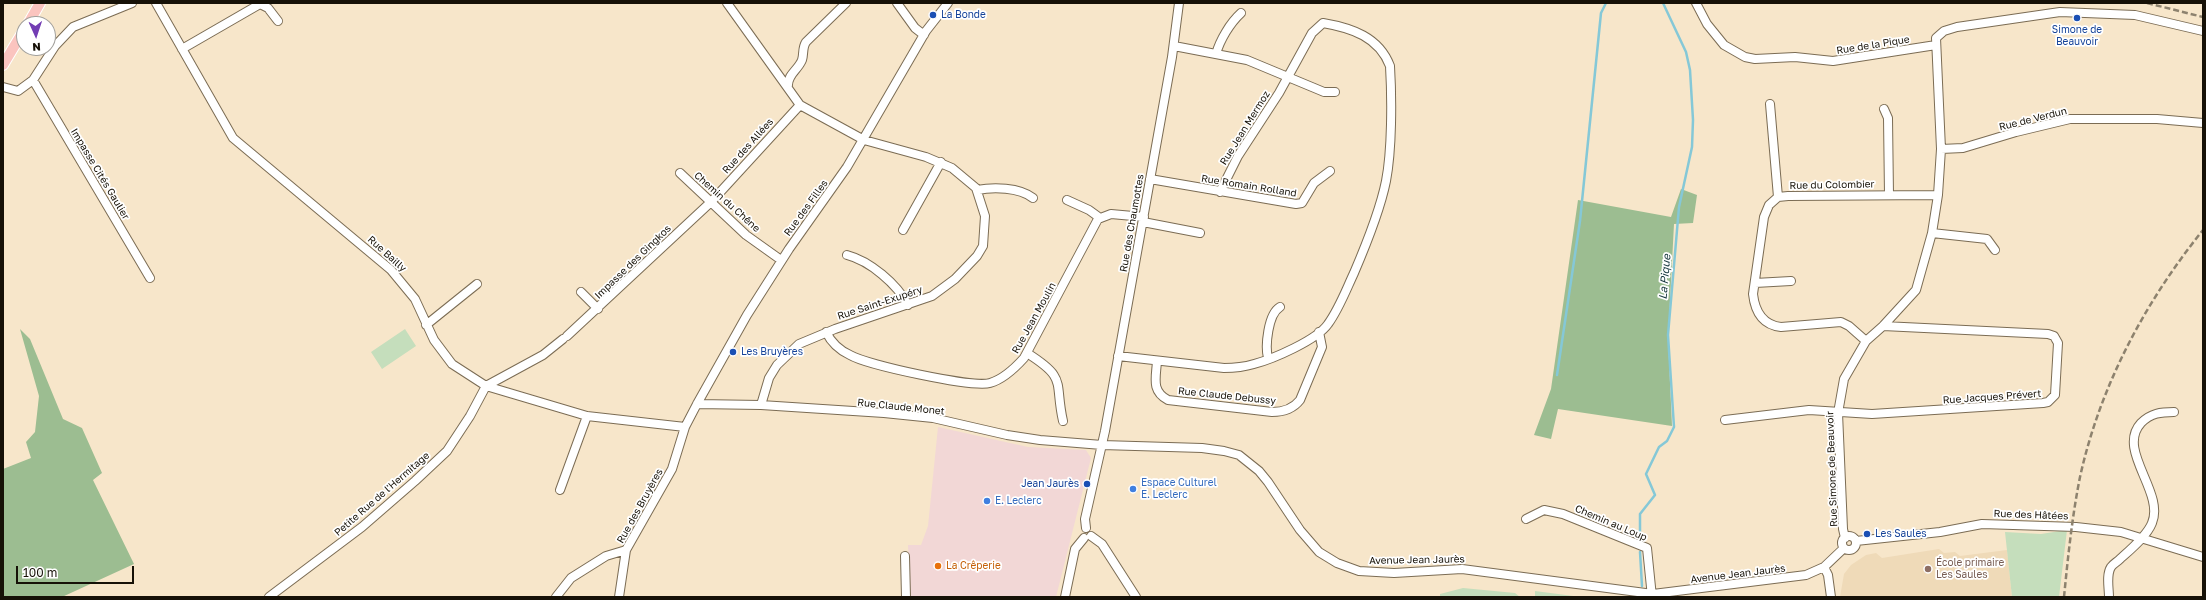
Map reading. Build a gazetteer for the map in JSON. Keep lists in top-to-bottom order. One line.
{"streets":{"street":["Rue de la Pique","Rue de Verdun","Rue Jean Mermoz","Rue des Allées","Impasse Cités Gaulier","Rue du Colombier","Rue Romain Rolland","Chemin du Chêne","Rue des Filles","Rue des Chaumottes","Rue Bailly","Impasse des Gingkos","Rue Saint-Exupéry","Rue Jean Moulin","Rue Claude Debussy","Rue Jacques Prévert","Rue Claude Monet","Rue Simone de Beauvoir","Petite Rue de l'Hermitage","Rue des Bruyères","Rue des Hâtées","Chemin au Loup","Avenue Jean Jaurès"]},"crossings":[["Rue de la Pique","Rue Simone de Beauvoir"],["Rue de Verdun","Rue Simone de Beauvoir"],["Rue Jean Mermoz","Rue Romain Rolland"],["Rue Jean Mermoz","Rue Claude Debussy"],["Rue des Allées","Chemin du Chêne"],["Rue des Allées","Impasse des Gingkos"],["Rue des Allées","Rue Saint-Exupéry"],["Rue du Colombier","Rue Simone de Beauvoir"],["Rue Romain Rolland","Rue des Chaumottes"],["Chemin du Chêne","Rue des Filles"],["Chemin du Chêne","Impasse des Gingkos"],["Rue des Filles","Rue Bailly"],["Rue des Filles","Rue Saint-Exupéry"],["Rue des Filles","Rue Claude Monet"],["Rue des Filles","Rue des Bruyères"],["Rue des Chaumottes","Rue Claude Monet"],["Rue des Chaumottes","Avenue Jean Jaurès"],["Rue Bailly","Impasse des Gingkos"],["Rue Bailly","Petite Rue de l'Hermitage"],["Rue Bailly","Rue des Bruyères"],["Impasse des Gingkos","Petite Rue de l'Hermitage"],["Rue Saint-Exupéry","Rue Jean Moulin"],["Rue Saint-Exupéry","Rue Claude Monet"],["Rue Jacques Prévert","Rue Simone de Beauvoir"],["Rue Claude Monet","Avenue Jean Jaurès"],["Rue Simone de Beauvoir","Rue des Hâtées"],["Rue Simone de Beauvoir","Avenue Jean Jaurès"],["Rue des Hâtées","Avenue Jean Jaurès"],["Chemin au Loup","Avenue Jean Jaurès"]],"water":["La Pique"],"places":["La Bonde","Simone de Beauvoir","Les Bruyères","Jean Jaurès","Espace Culturel E. Leclerc","E. Leclerc","Les Saules","La Crêperie","École primaire Les Saules"],"scale_bar":"100 m","north":"bottom"}
